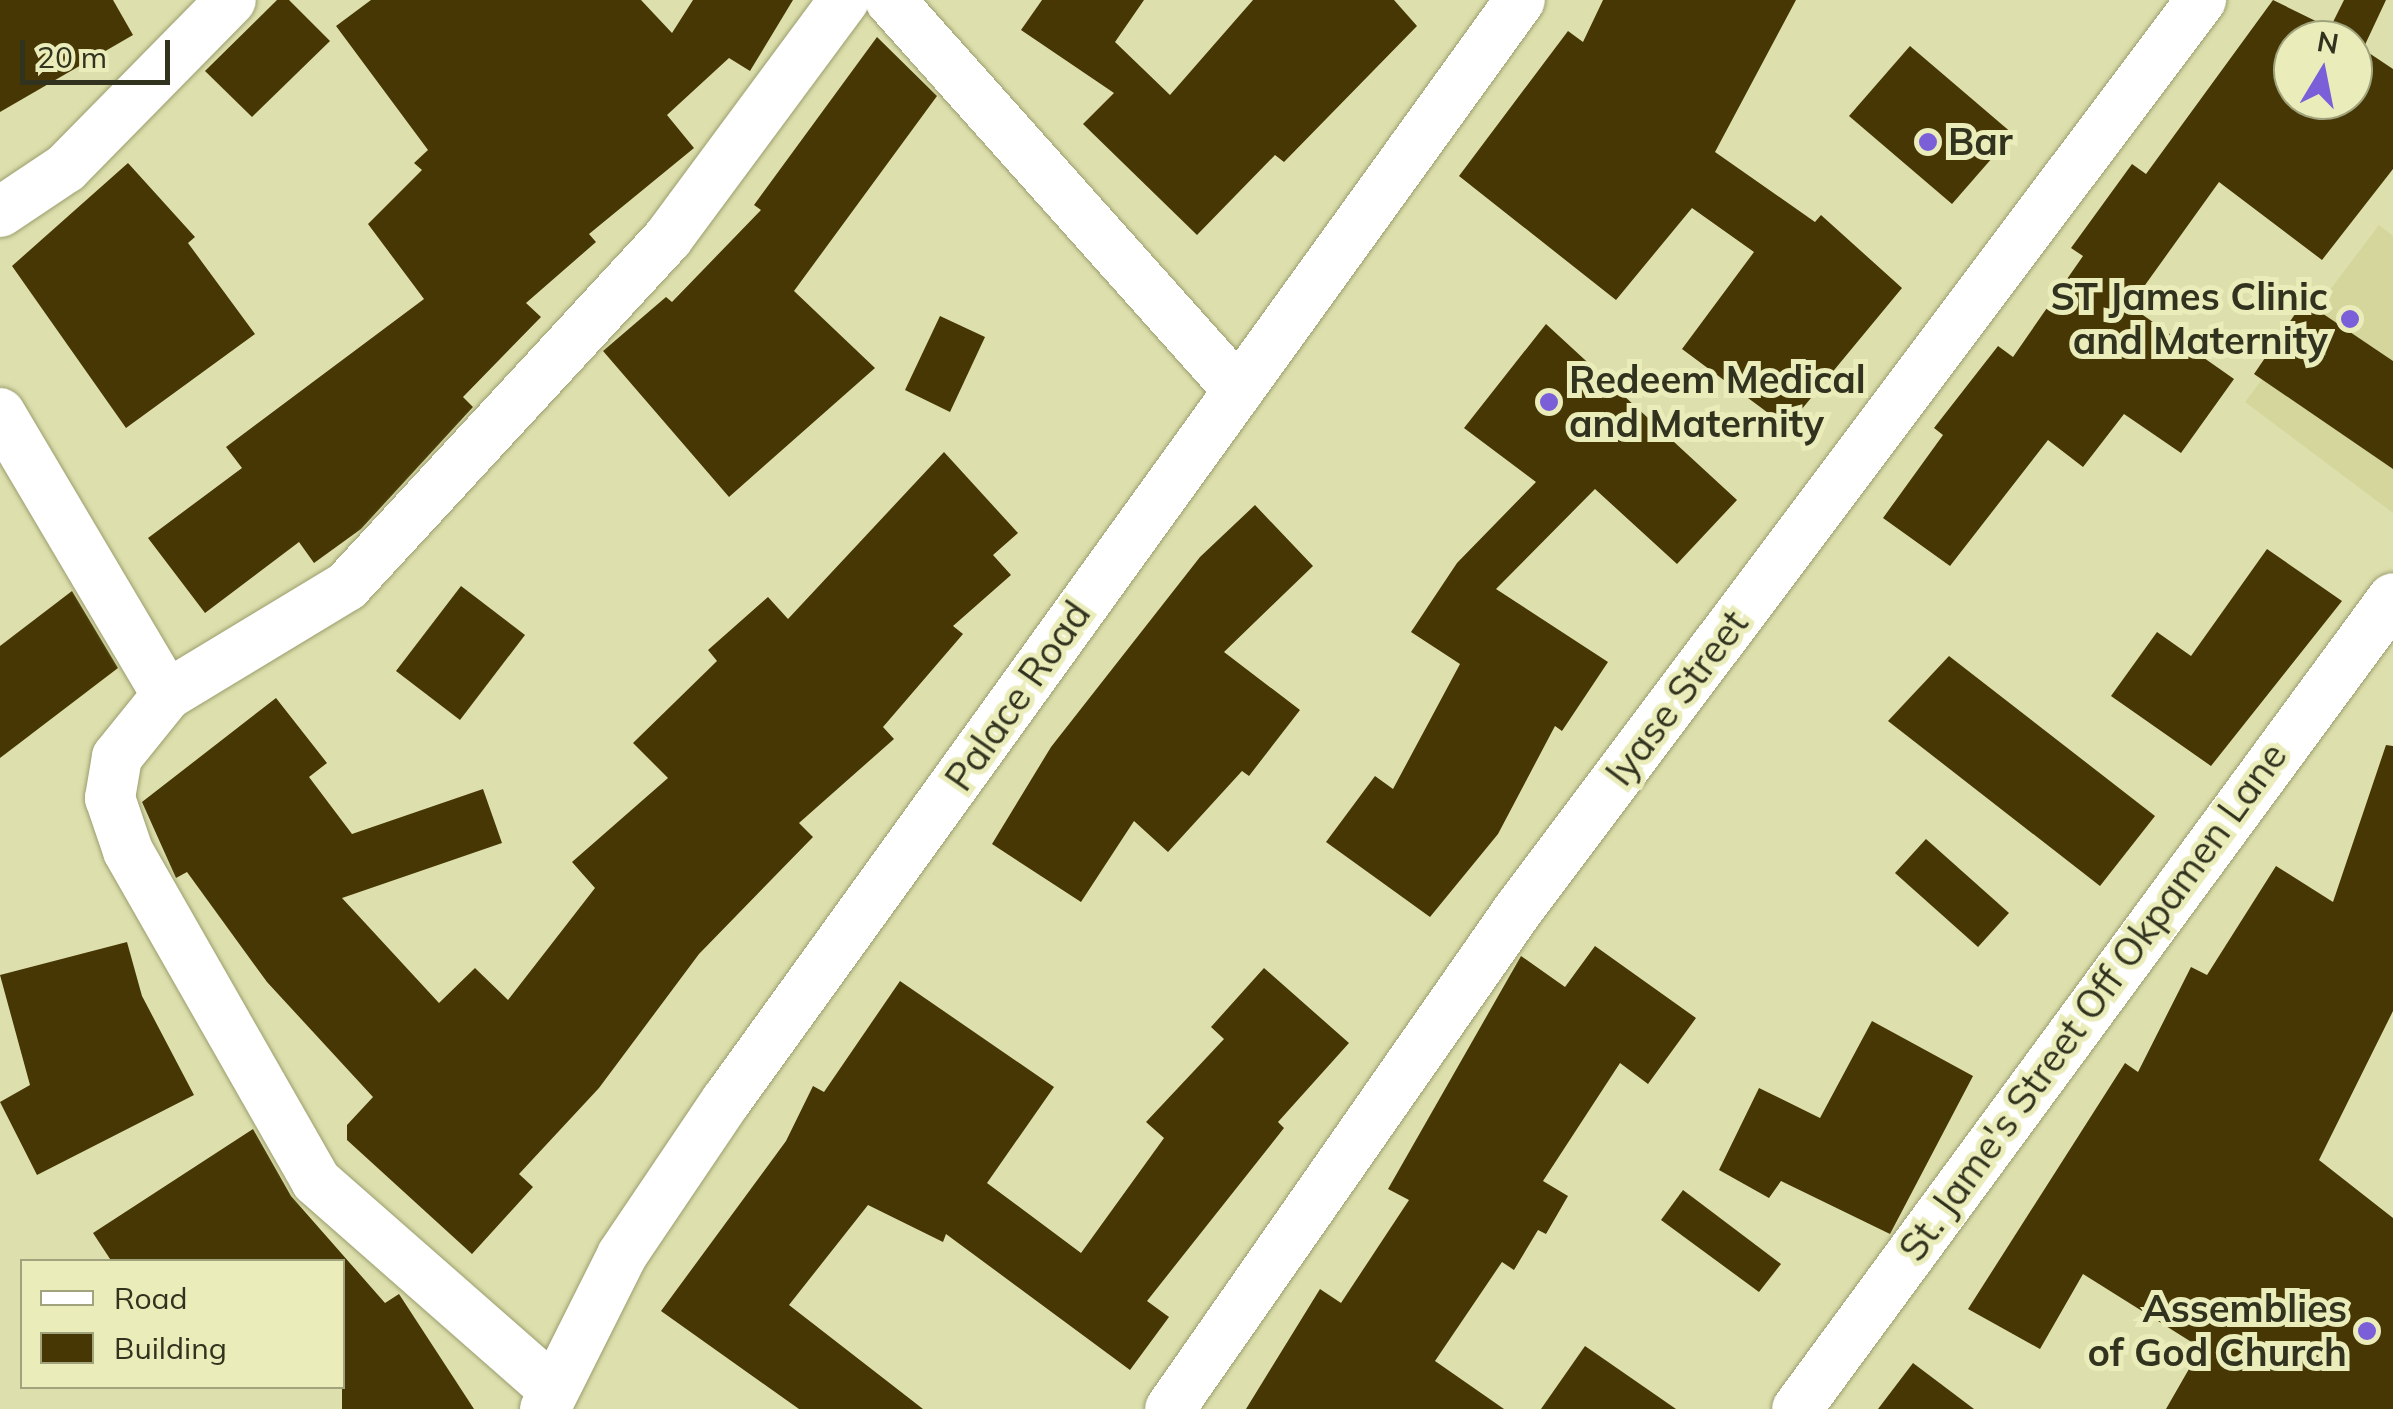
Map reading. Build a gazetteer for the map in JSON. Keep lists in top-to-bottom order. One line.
{"streets":{"street":["Palace Road","Iyase Street","St. Jame's Street Off Okpamen Lane"]},"places":["Bar","ST James Clinic and Maternity","Redeem Medical and Maternity","Assemblies of God Church"],"legend":["Road","Building"],"scale_bar":"20 m","north":"top"}
